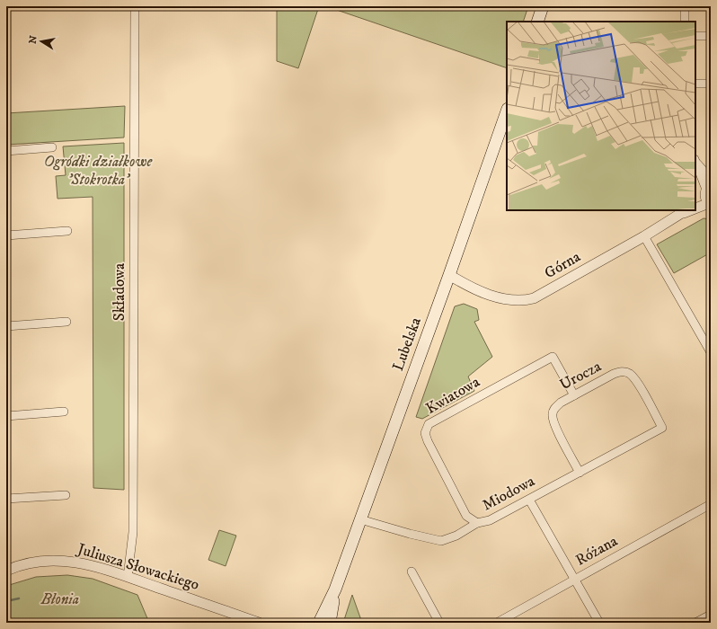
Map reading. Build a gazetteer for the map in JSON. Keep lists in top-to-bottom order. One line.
{"streets":{"main road":["Lubelska"],"street":["Górna","Składowa","Urocza","Kwiatowa","Miodowa","Różana","Juliusza Słowackiego"]},"crossings":[["Górna","Lubelska"],["Składowa","Juliusza Słowackiego"],["Lubelska","Miodowa"],["Urocza","Kwiatowa"],["Urocza","Miodowa"],["Kwiatowa","Miodowa"]],"parks":["Ogródki działkowe 'Stokrotka'","Błonia"],"north":"left"}
